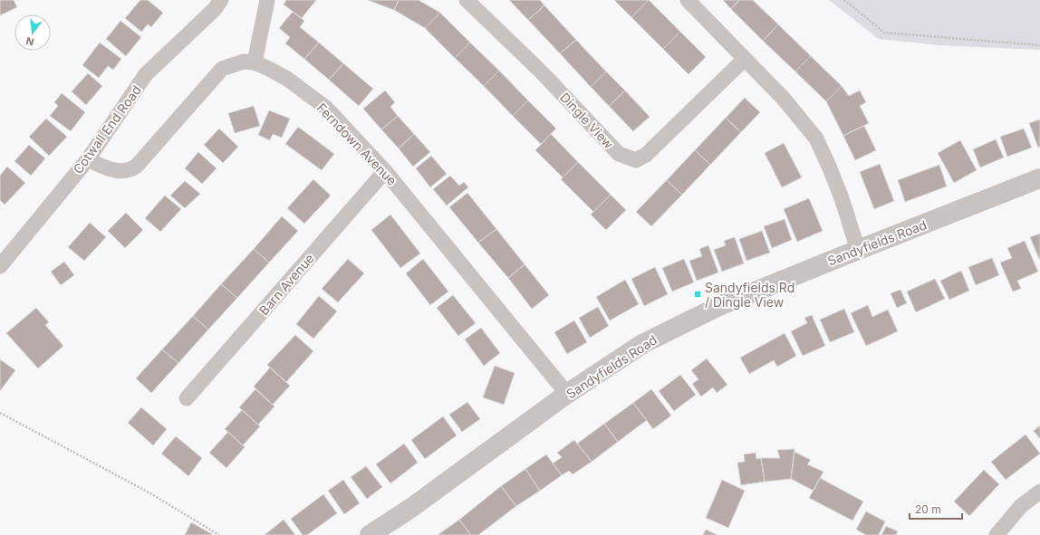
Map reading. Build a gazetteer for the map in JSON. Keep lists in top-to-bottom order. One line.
{"streets":{"street":["Dingle View","Cotwall End Road","Ferndown Avenue","Sandyfields Road","Barn Avenue"]},"crossings":[["Ferndown Avenue","Sandyfields Road"],["Ferndown Avenue","Barn Avenue"]],"places":{"transit":["Sandyfields Rd / Dingle View"]},"scale_bar":"20 m","north":"bottom"}
